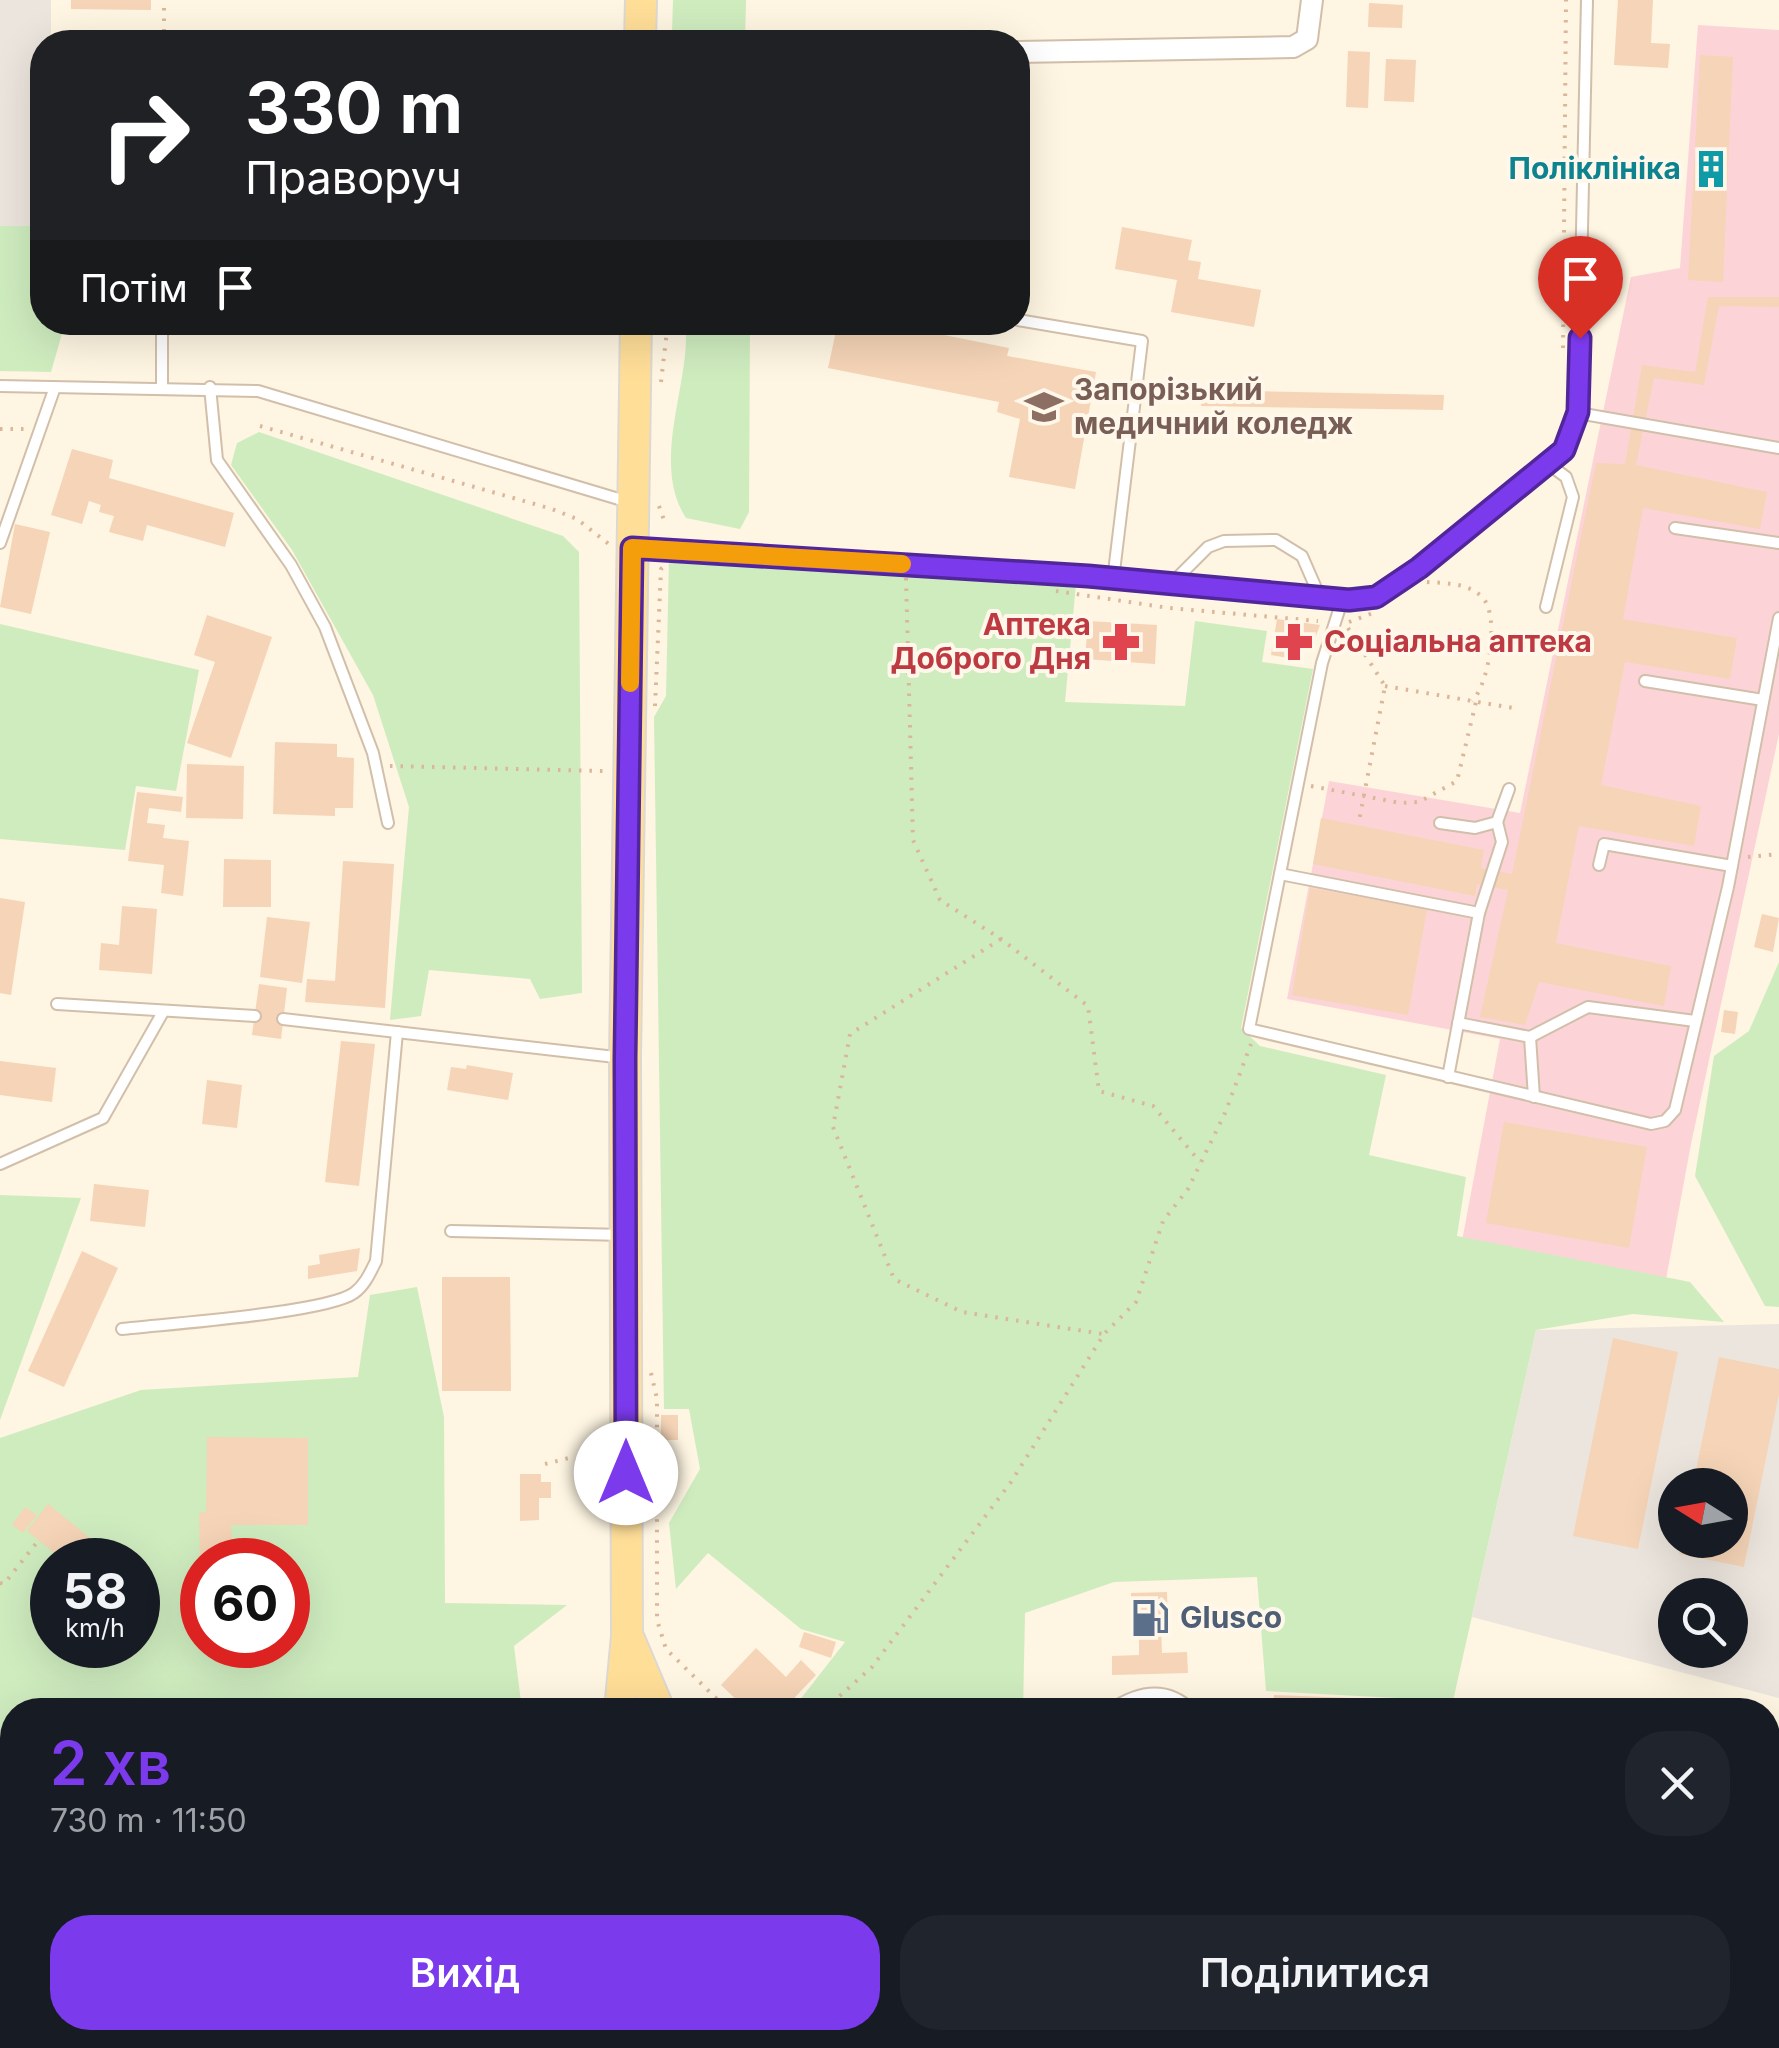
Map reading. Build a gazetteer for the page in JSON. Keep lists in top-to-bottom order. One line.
{"places":{"building":["Поліклініка"],"school or university":["Запорізький медичний коледж"],"pharmacy":["Аптека Доброго Дня","Соціальна аптека"],"fuel station":["Glusco"]},"north":"left","page":{"turn":["330 m","Праворуч"],"then":"Потім","speed":"58 km/h","limit":"60","heading":["2 хв","730 m · 11:50"],"buttons":["Вихід","Поділитися"]}}
